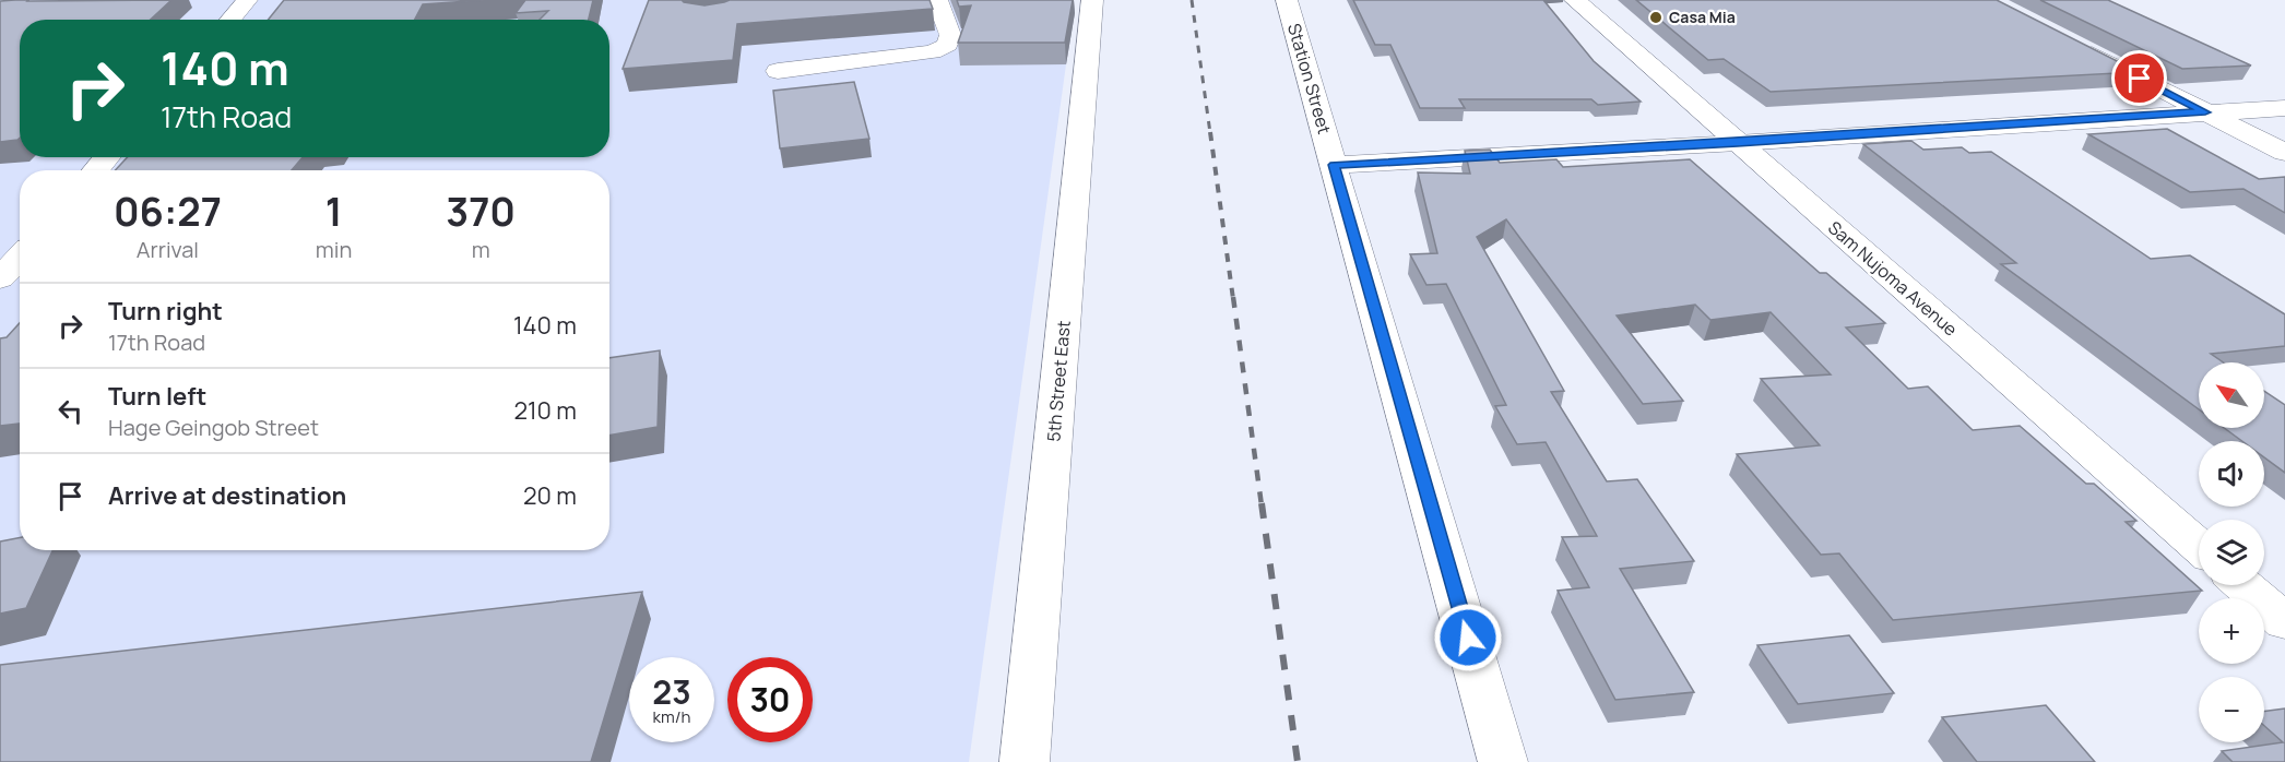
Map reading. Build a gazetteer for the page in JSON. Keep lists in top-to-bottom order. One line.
{"streets":{"street":["Station Street","Sam Nujoma Avenue","5th Street East"]},"places":["Casa Mia"],"north":"top left","page":{"turn":["140 m","17th Road"],"eta":["06:27","Arrival","1","min","370","m"],"list":[{"name":"Turn right","note":"17th Road","value":"140 m"},{"name":"Turn left","note":"Hage Geingob Street","value":"210 m"},{"name":"Arrive at destination","value":"20 m"}],"map_buttons":["+","−"],"speed":"23 km/h","limit":"30"}}
